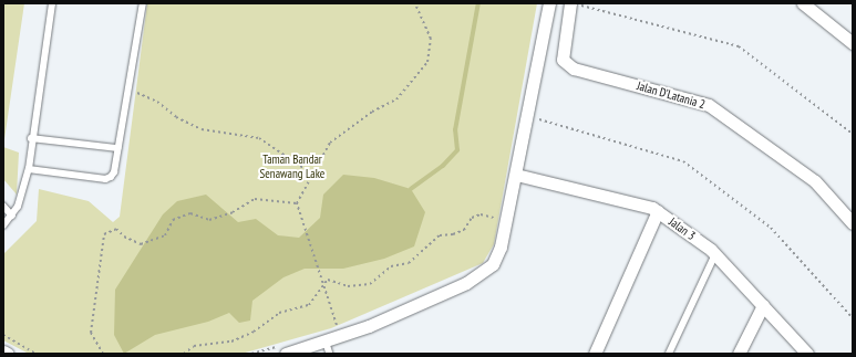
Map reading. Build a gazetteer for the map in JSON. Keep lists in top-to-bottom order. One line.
{"streets":{"street":["Jalan D’Latania 2","Jalan 3"]},"parks":["Taman Bandar Senawang Lake"]}
